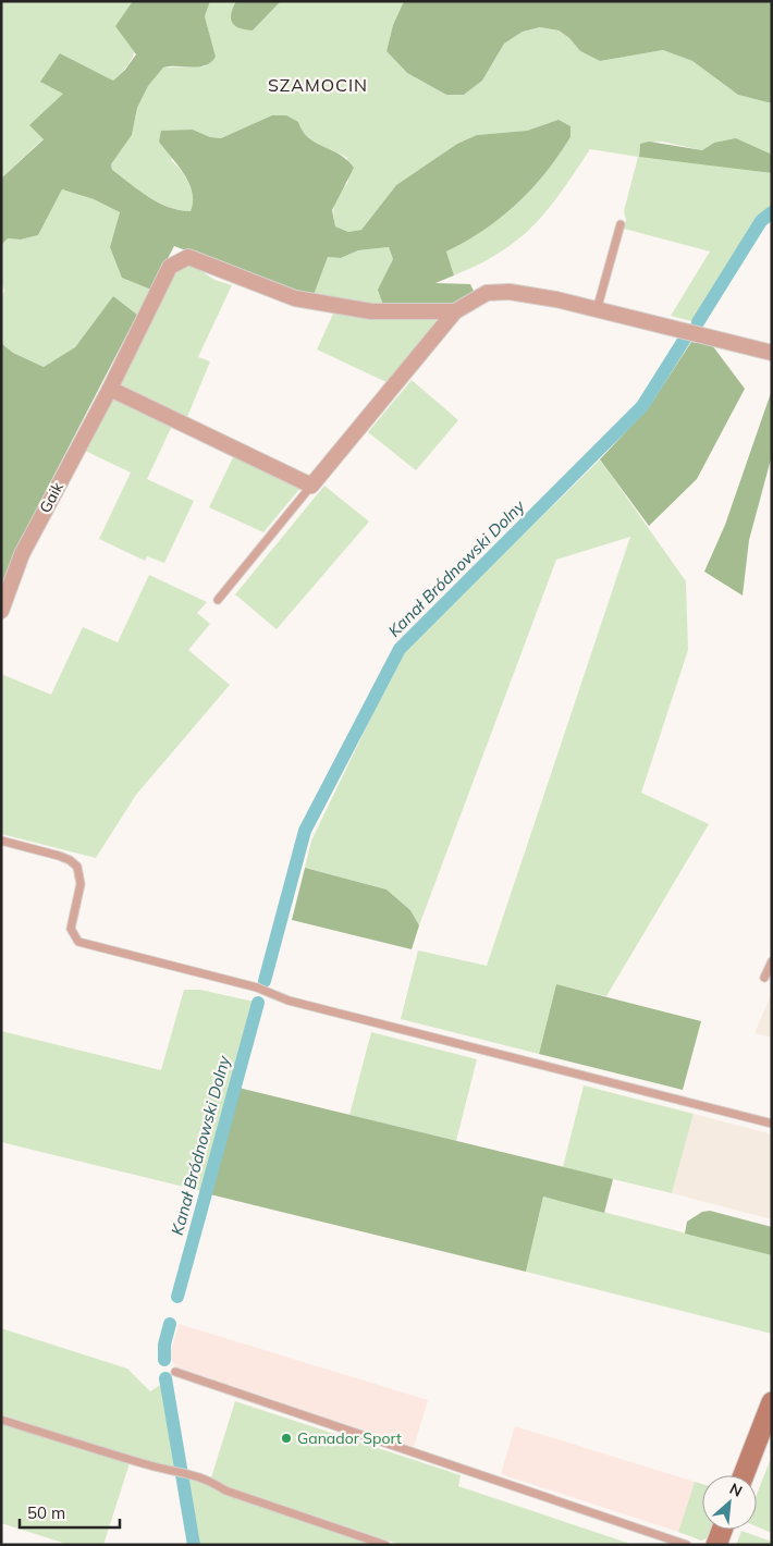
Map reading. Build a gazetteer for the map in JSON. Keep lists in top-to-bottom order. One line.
{"streets":{"street":["Gaik"]},"districts":["SZAMOCIN"],"water":["Kanał Bródnowski Dolny"],"places":["Ganador Sport"],"scale_bar":"50 m","north":"top right"}
